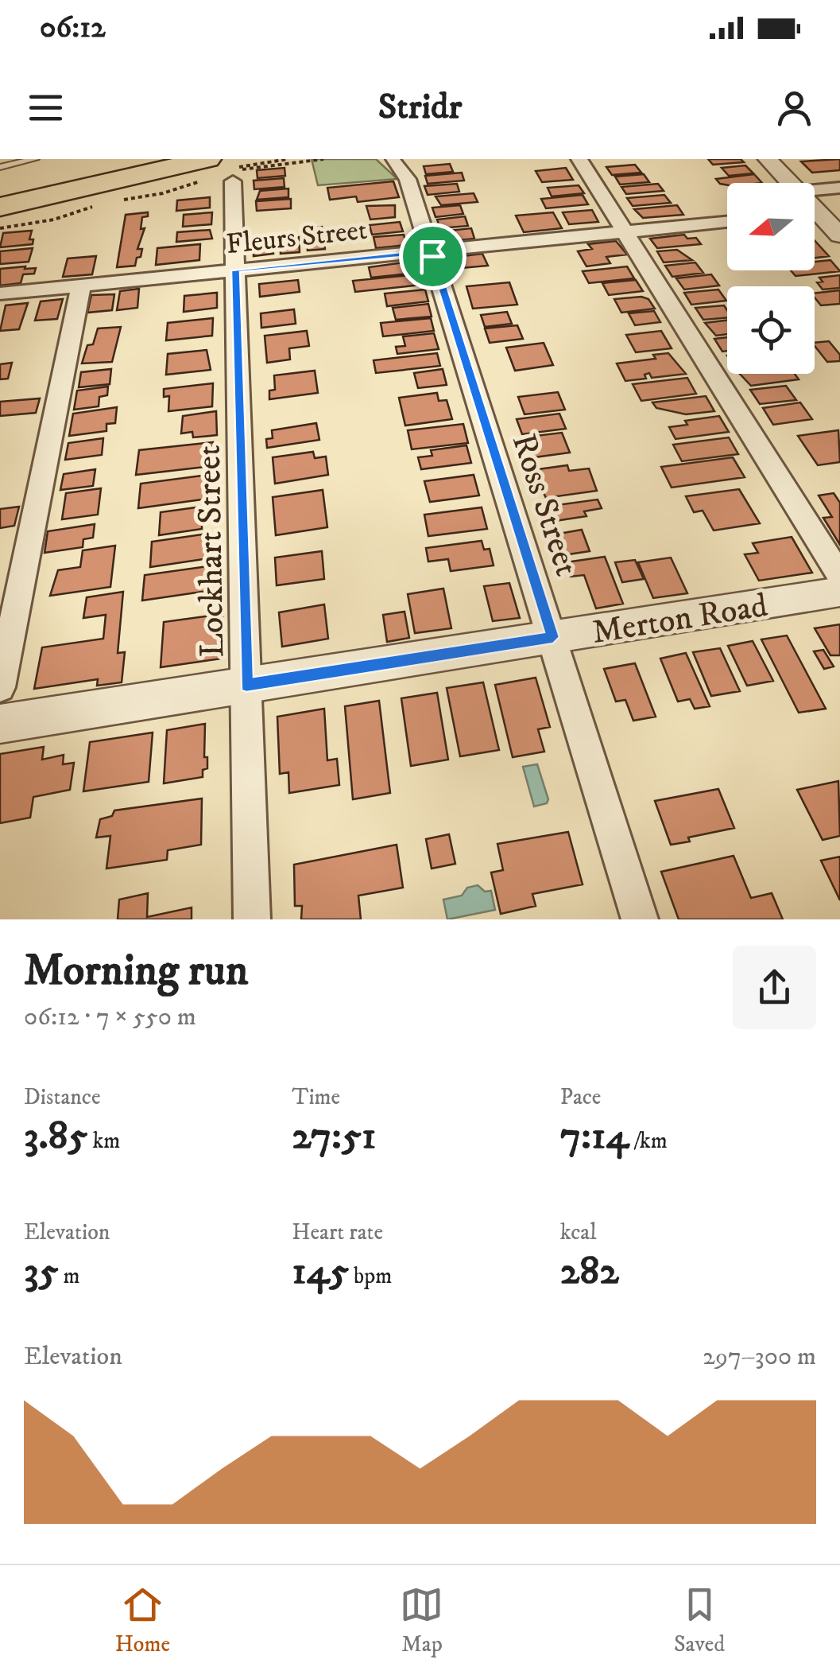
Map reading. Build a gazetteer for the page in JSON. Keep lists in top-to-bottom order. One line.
{"streets":{"street":["Fleurs Street","Ross Street","Lockhart Street","Merton Road"]},"crossings":[["Fleurs Street","Ross Street"],["Fleurs Street","Lockhart Street"],["Ross Street","Merton Road"],["Lockhart Street","Merton Road"]],"north":"left","page":{"status":"06:12","header":"Stridr","heading":["Morning run","06:12 · 7 × 550 m"],"stats":[["Distance","3.85 km"],["Time","27:51"],["Pace","7:14 /km"],["Elevation","35 m"],["Heart rate","145 bpm"],["kcal","282"]],"chart":["Elevation","297–300 m"],"tabs":["Home","Map","Saved"]}}
